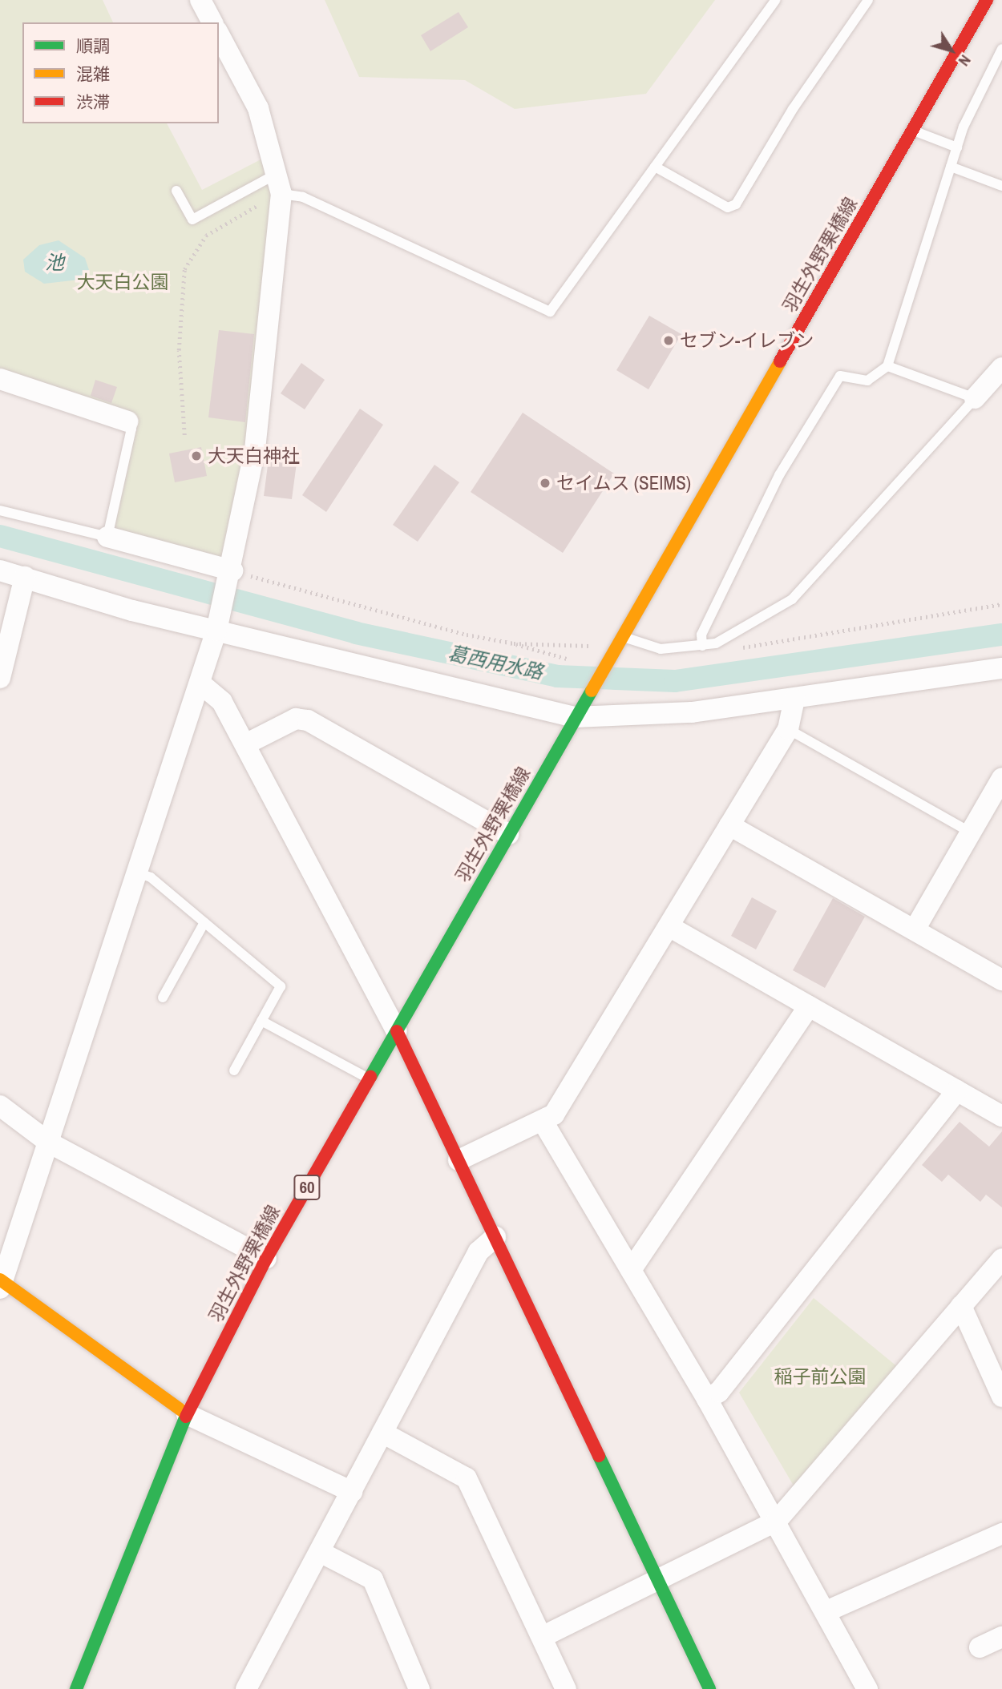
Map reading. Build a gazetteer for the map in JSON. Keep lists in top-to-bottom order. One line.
{"streets":{"main road":["羽生外野栗橋線","60"]},"water":["池","葛西用水路"],"parks":["大天白公園","稲子前公園"],"places":["セブン-イレブン","大天白神社","セイムス (SEIMS)"],"legend":["順調","混雑","渋滞"],"north":"bottom right"}
